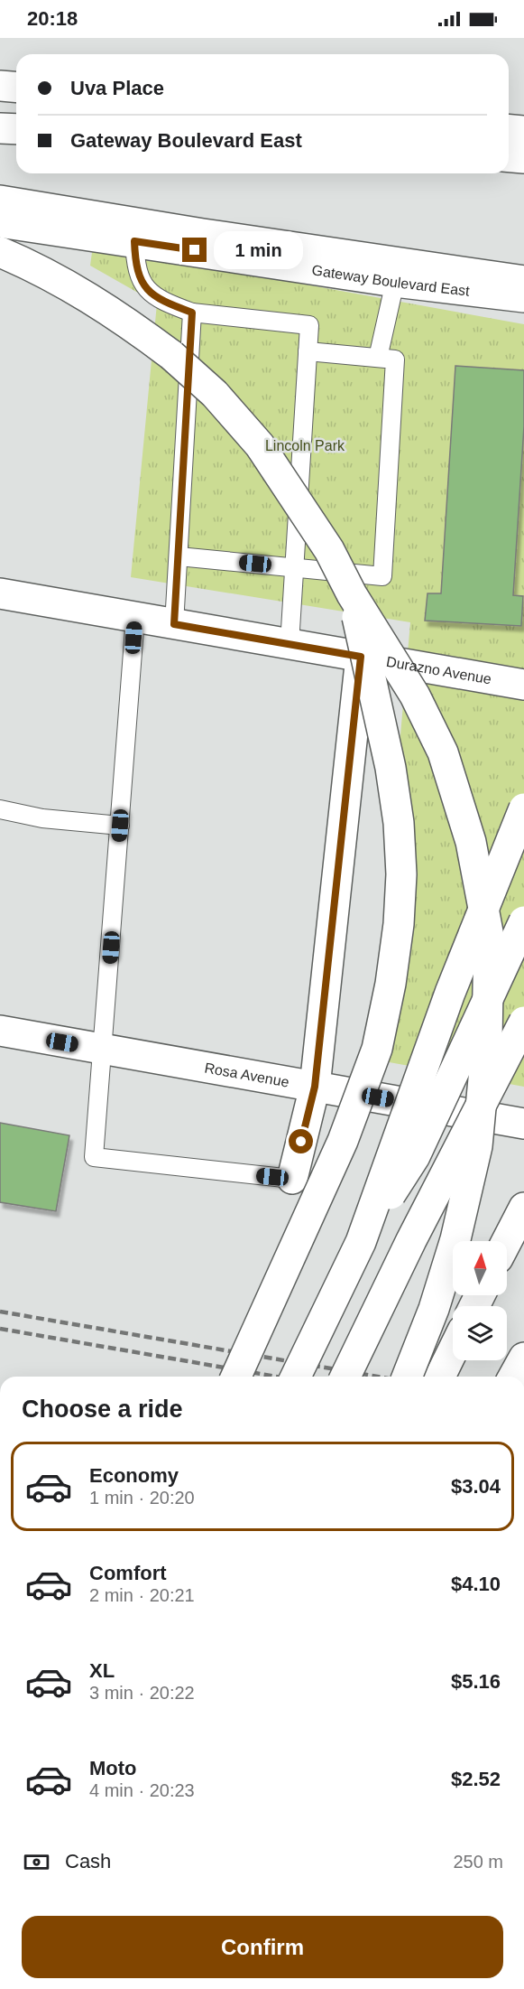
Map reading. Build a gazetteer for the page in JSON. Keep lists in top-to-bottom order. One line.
{"streets":{"main road":["Gateway Boulevard East","Durazno Avenue","Rosa Avenue"]},"parks":["Lincoln Park"],"north":"top","page":{"status":"20:18","banner":["Uva Place","Gateway Boulevard East"],"bubble":"1 min","heading":"Choose a ride","list":[{"name":"Economy","note":"1 min · 20:20","value":"$3.04"},{"name":"Comfort","note":"2 min · 20:21","value":"$4.10"},{"name":"XL","note":"3 min · 20:22","value":"$5.16"},{"name":"Moto","note":"4 min · 20:23","value":"$2.52"}],"pay":["Cash","250 m"],"buttons":"Confirm"}}
